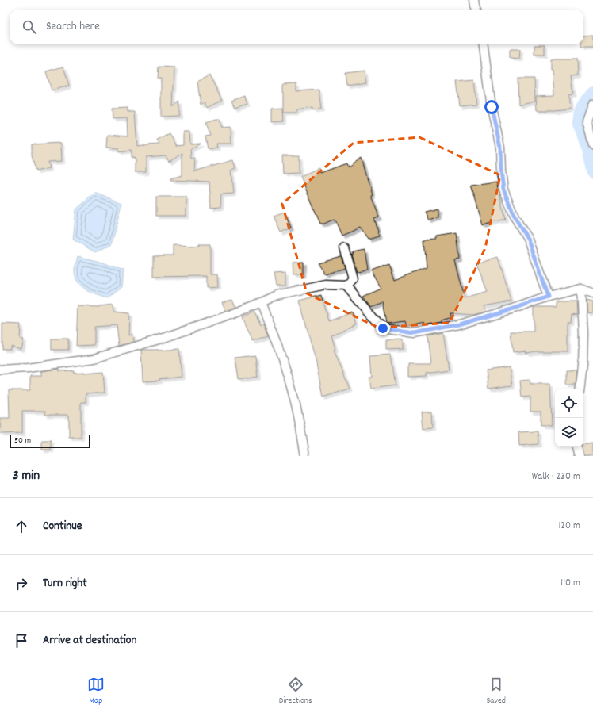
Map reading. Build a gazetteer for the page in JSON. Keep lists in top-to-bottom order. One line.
{"scale_bar":"50 m","page":{"search":"Search here","scale":"50 m","heading":["3 min","Walk · 230 m"],"list":[["Continue","120 m"],["Turn right","110 m"],"Arrive at destination"],"nav":["Map","Directions","Saved"]}}
